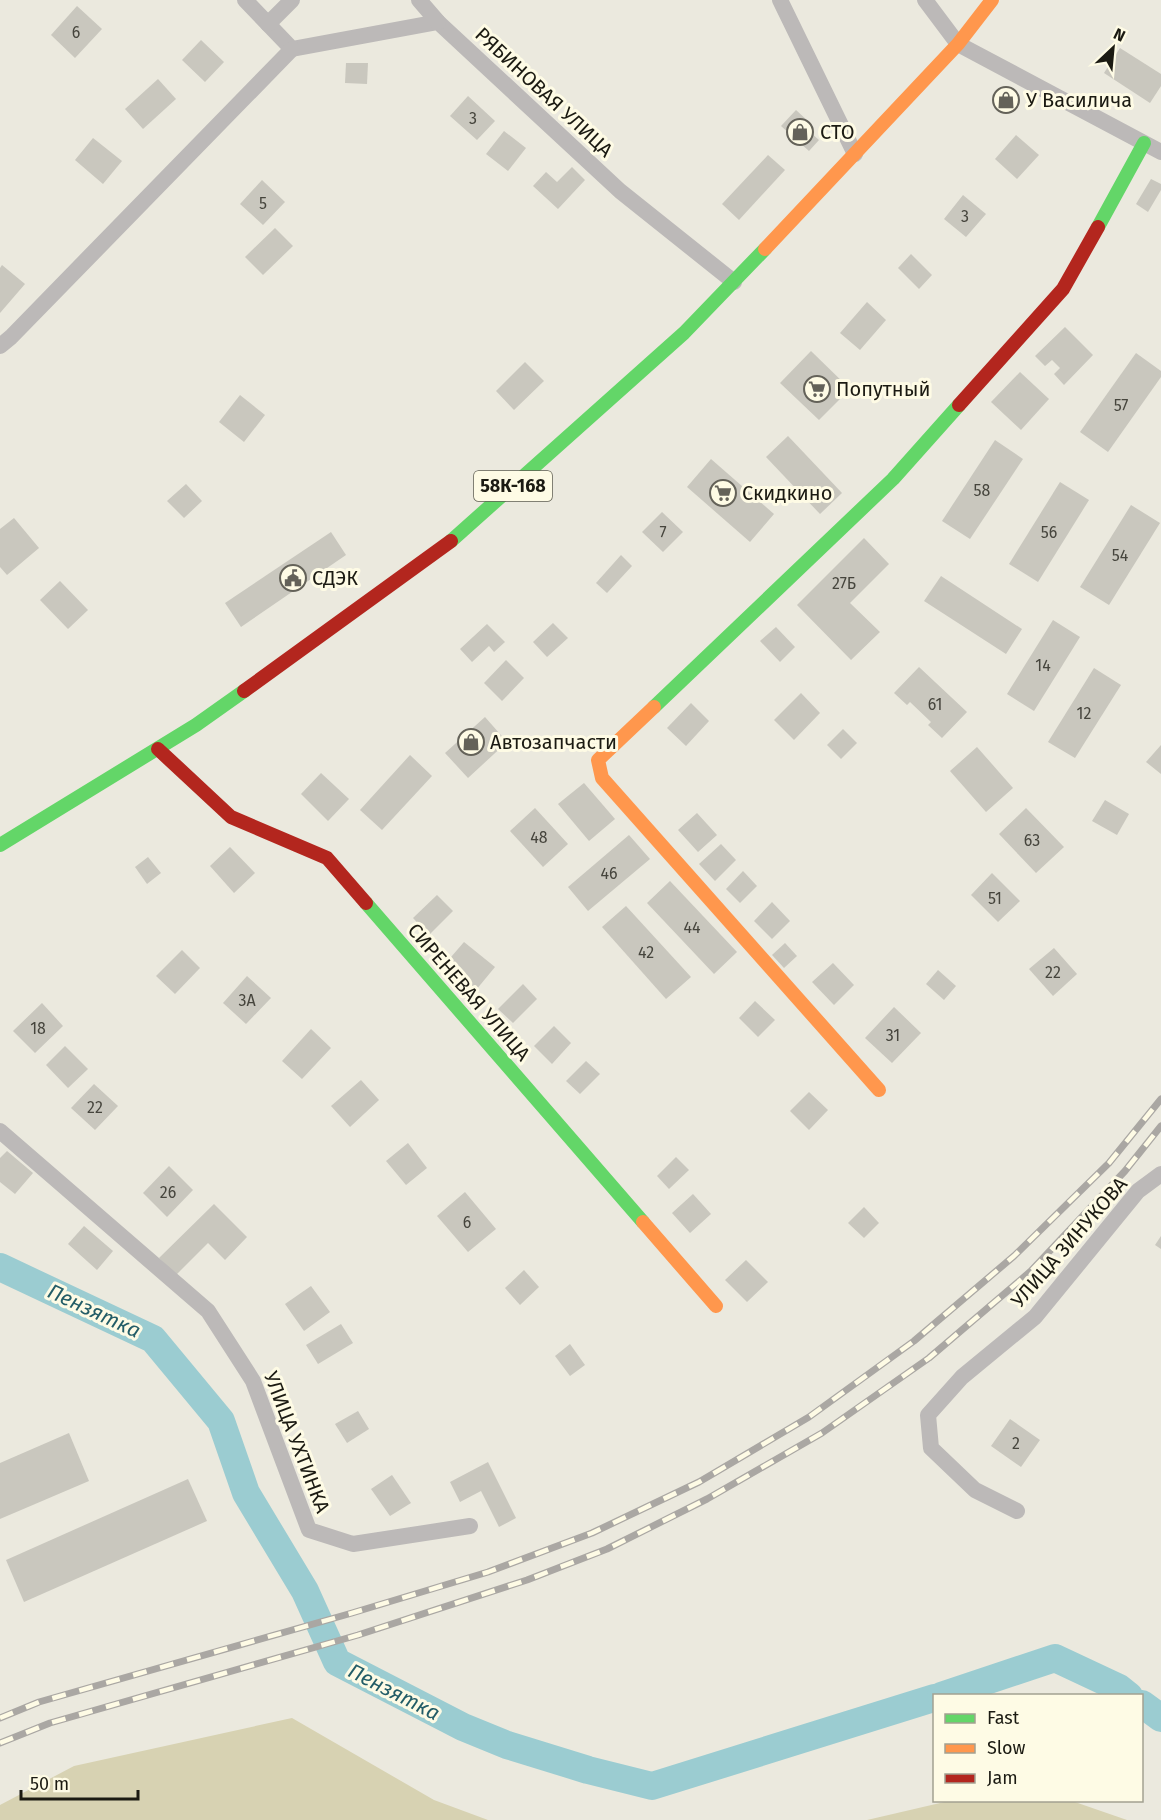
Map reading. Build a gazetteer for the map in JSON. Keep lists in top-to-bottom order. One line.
{"streets":{"street":["РЯБИНОВАЯ УЛИЦА","58К-168","СИРЕНЕВАЯ УЛИЦА","УЛИЦА ЗИНУКОВА","УЛИЦА УХТИНКА"]},"crossings":[["РЯБИНОВАЯ УЛИЦА","58К-168"],["58К-168","СИРЕНЕВАЯ УЛИЦА"]],"water":["Пензятка"],"places":{"shop":["У Василича","СТО","Автозапчасти"],"supermarket":["Попутный","Скидкино"],"public building":["СДЭК"]},"house_numbers":["6","3","5","3","57","58","7","56","54","27Б","14","61","12","48","63","46","51","44","42","22","3А","18","31","22","26","6","2"],"legend":["Fast","Slow","Jam"],"scale_bar":"50 m","north":"top right"}
